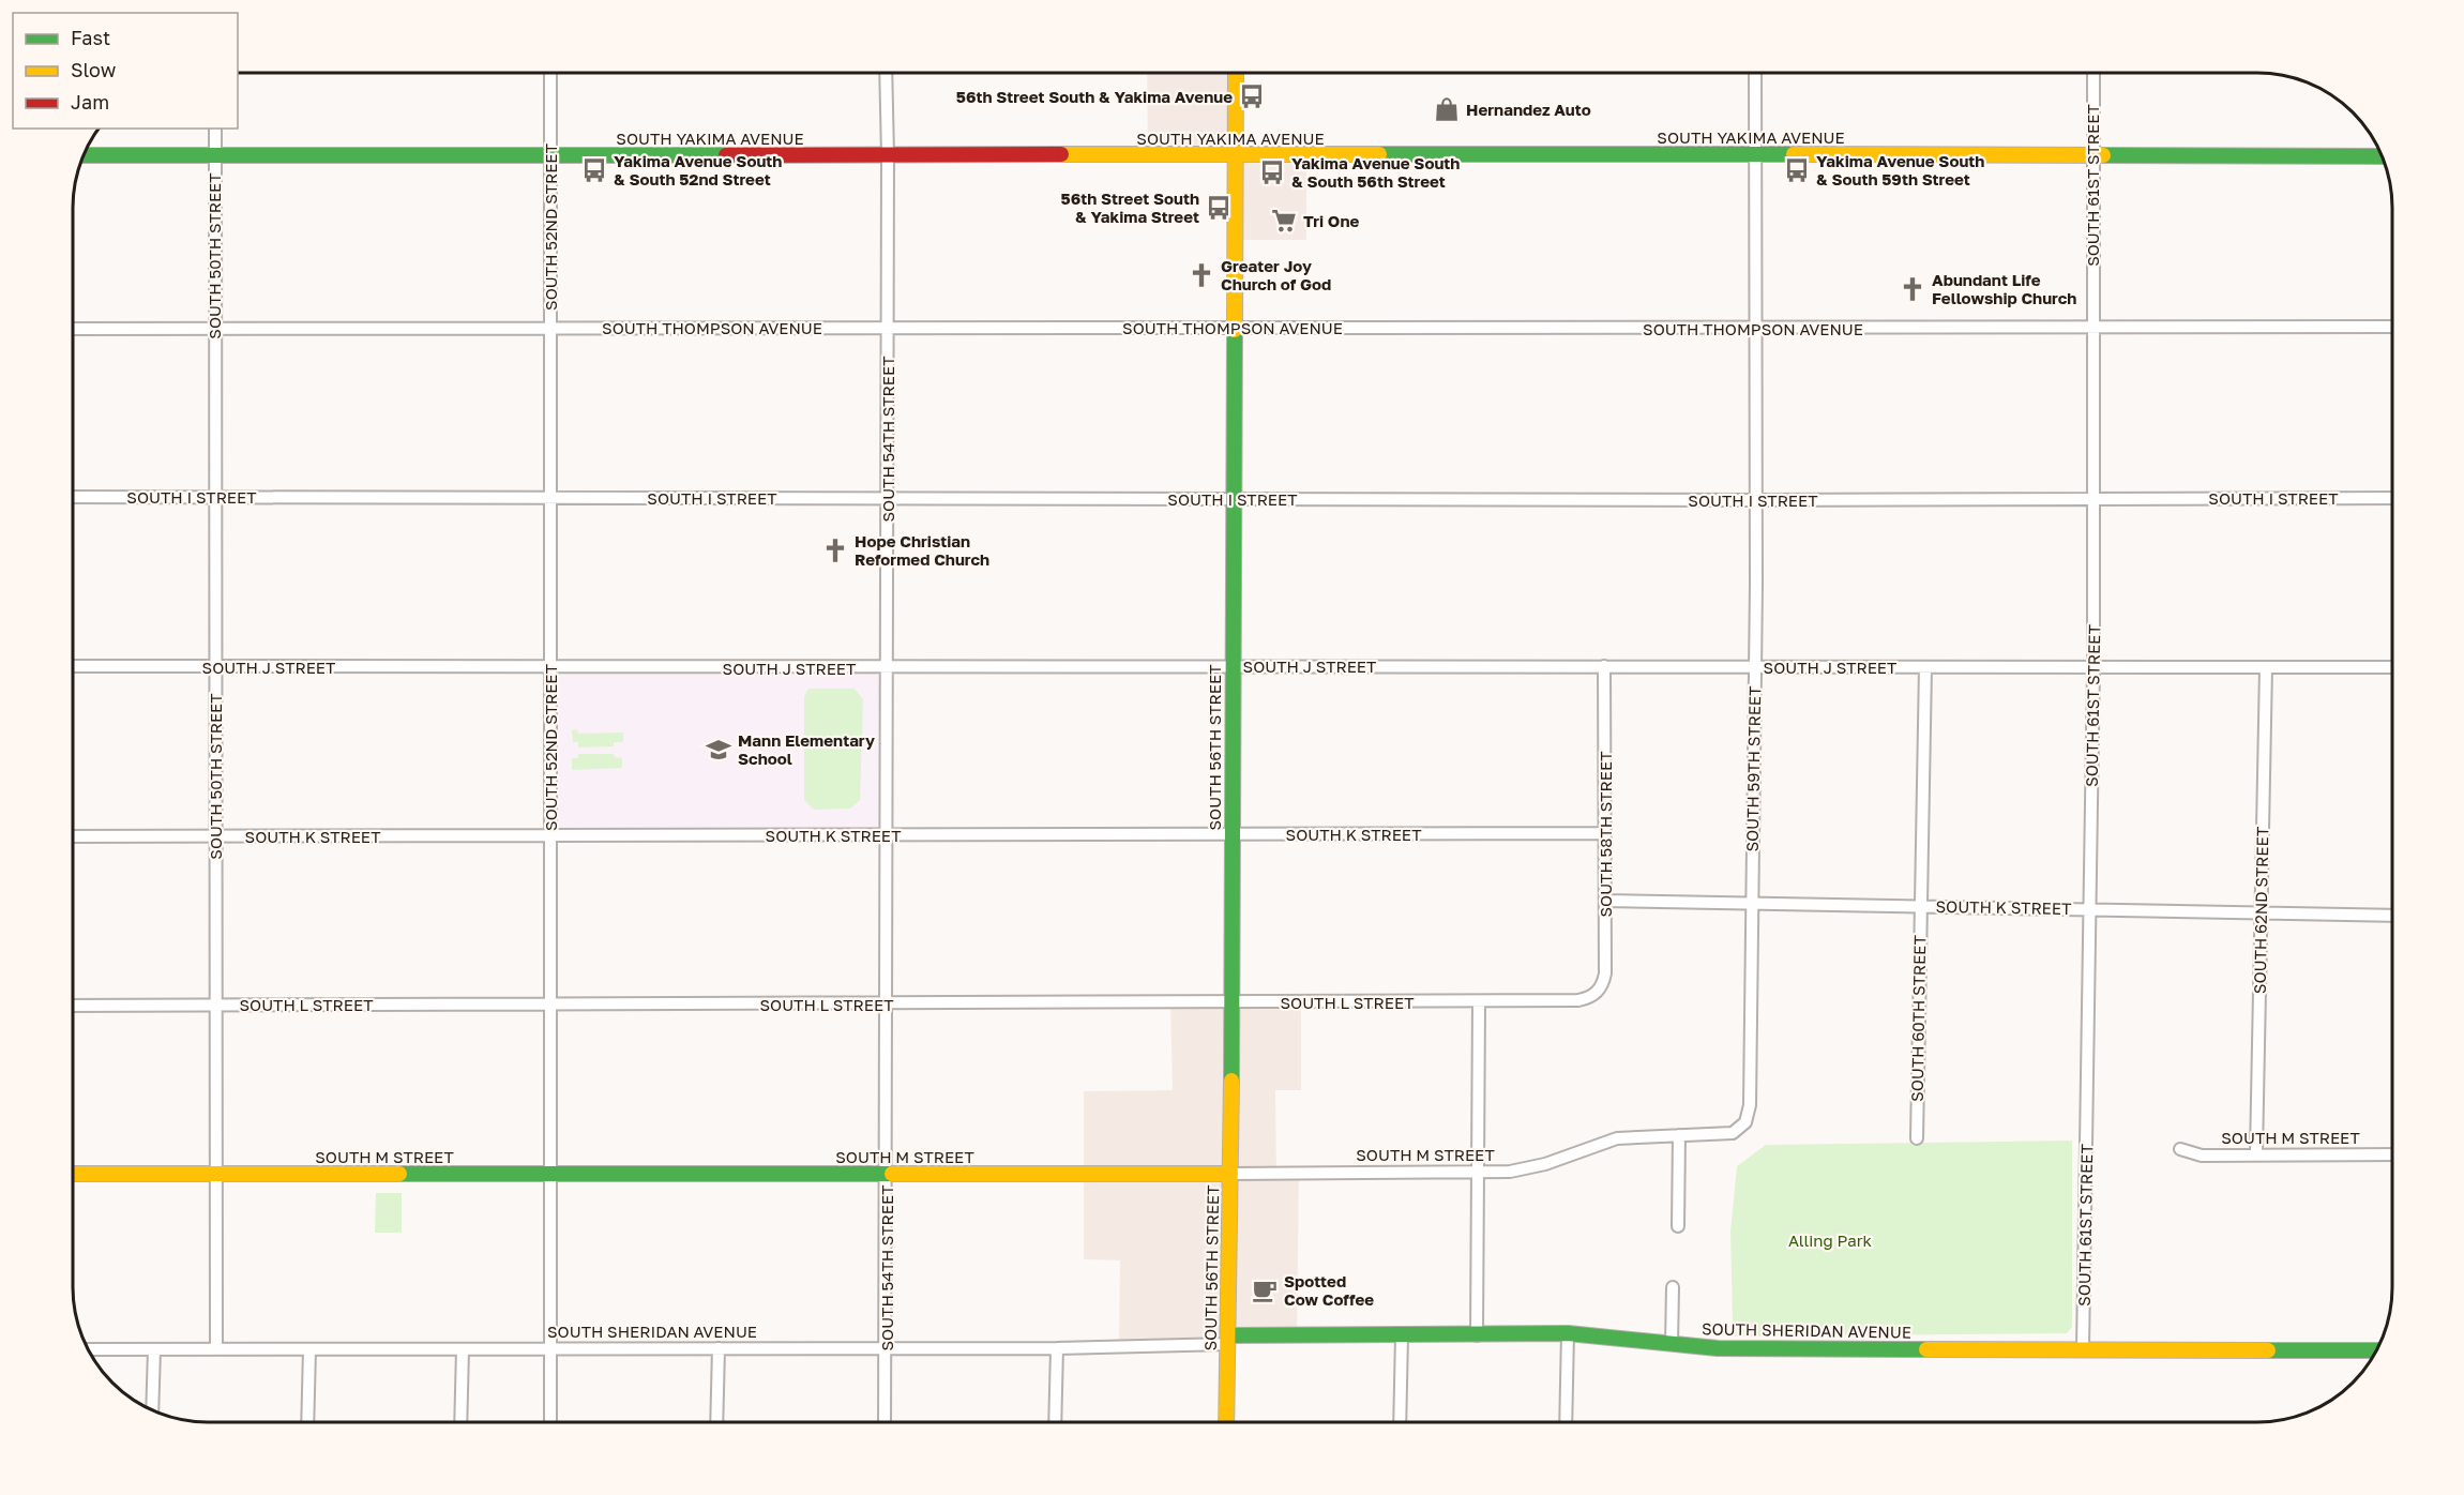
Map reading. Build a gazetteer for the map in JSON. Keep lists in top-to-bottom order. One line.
{"streets":{"main road":["SOUTH YAKIMA AVENUE","SOUTH 56TH STREET","SOUTH M STREET","SOUTH SHERIDAN AVENUE"],"street":["SOUTH 61ST STREET","SOUTH 52ND STREET","SOUTH 50TH STREET","SOUTH THOMPSON AVENUE","SOUTH 54TH STREET","SOUTH I STREET","SOUTH J STREET","SOUTH 59TH STREET","SOUTH K STREET","SOUTH 58TH STREET","SOUTH 62ND STREET","SOUTH L STREET","SOUTH 60TH STREET"]},"crossings":[["SOUTH YAKIMA AVENUE","SOUTH 61ST STREET"],["SOUTH YAKIMA AVENUE","SOUTH 52ND STREET"],["SOUTH YAKIMA AVENUE","SOUTH 50TH STREET"],["SOUTH YAKIMA AVENUE","SOUTH 54TH STREET"],["SOUTH YAKIMA AVENUE","SOUTH 56TH STREET"],["SOUTH YAKIMA AVENUE","SOUTH 59TH STREET"],["SOUTH 61ST STREET","SOUTH THOMPSON AVENUE"],["SOUTH 61ST STREET","SOUTH I STREET"],["SOUTH 61ST STREET","SOUTH J STREET"],["SOUTH 61ST STREET","SOUTH K STREET"],["SOUTH 61ST STREET","SOUTH SHERIDAN AVENUE"],["SOUTH 52ND STREET","SOUTH THOMPSON AVENUE"],["SOUTH 52ND STREET","SOUTH I STREET"],["SOUTH 52ND STREET","SOUTH J STREET"],["SOUTH 52ND STREET","SOUTH K STREET"],["SOUTH 52ND STREET","SOUTH L STREET"],["SOUTH 52ND STREET","SOUTH M STREET"],["SOUTH 52ND STREET","SOUTH SHERIDAN AVENUE"],["SOUTH 50TH STREET","SOUTH THOMPSON AVENUE"],["SOUTH 50TH STREET","SOUTH I STREET"],["SOUTH 50TH STREET","SOUTH J STREET"],["SOUTH 50TH STREET","SOUTH K STREET"],["SOUTH 50TH STREET","SOUTH L STREET"],["SOUTH 50TH STREET","SOUTH M STREET"],["SOUTH 50TH STREET","SOUTH SHERIDAN AVENUE"],["SOUTH THOMPSON AVENUE","SOUTH 54TH STREET"],["SOUTH THOMPSON AVENUE","SOUTH 56TH STREET"],["SOUTH THOMPSON AVENUE","SOUTH 59TH STREET"],["SOUTH 54TH STREET","SOUTH I STREET"],["SOUTH 54TH STREET","SOUTH J STREET"],["SOUTH 54TH STREET","SOUTH K STREET"],["SOUTH 54TH STREET","SOUTH L STREET"],["SOUTH 54TH STREET","SOUTH M STREET"],["SOUTH 54TH STREET","SOUTH SHERIDAN AVENUE"],["SOUTH I STREET","SOUTH 56TH STREET"],["SOUTH I STREET","SOUTH 59TH STREET"],["SOUTH J STREET","SOUTH 56TH STREET"],["SOUTH J STREET","SOUTH 59TH STREET"],["SOUTH J STREET","SOUTH 58TH STREET"],["SOUTH J STREET","SOUTH 62ND STREET"],["SOUTH J STREET","SOUTH 60TH STREET"],["SOUTH 56TH STREET","SOUTH K STREET"],["SOUTH 56TH STREET","SOUTH L STREET"],["SOUTH 56TH STREET","SOUTH M STREET"],["SOUTH 56TH STREET","SOUTH SHERIDAN AVENUE"],["SOUTH 59TH STREET","SOUTH K STREET"],["SOUTH 59TH STREET","SOUTH M STREET"],["SOUTH K STREET","SOUTH 58TH STREET"],["SOUTH K STREET","SOUTH 62ND STREET"],["SOUTH K STREET","SOUTH 60TH STREET"],["SOUTH 58TH STREET","SOUTH L STREET"],["SOUTH 62ND STREET","SOUTH M STREET"]],"parks":["Alling Park"],"places":{"bus stop":["56th Street South & Yakima Avenue","Yakima Avenue South & South 52nd Street","Yakima Avenue South & South 59th Street","Yakima Avenue South & South 56th Street","56th Street South & Yakima Street"],"shop":["Hernandez Auto"],"supermarket":["Tri One"],"church":["Greater Joy Church of God","Abundant Life Fellowship Church","Hope Christian Reformed Church"],"school or university":["Mann Elementary School"],"cafe":["Spotted Cow Coffee"]},"legend":["Fast","Slow","Jam"]}
